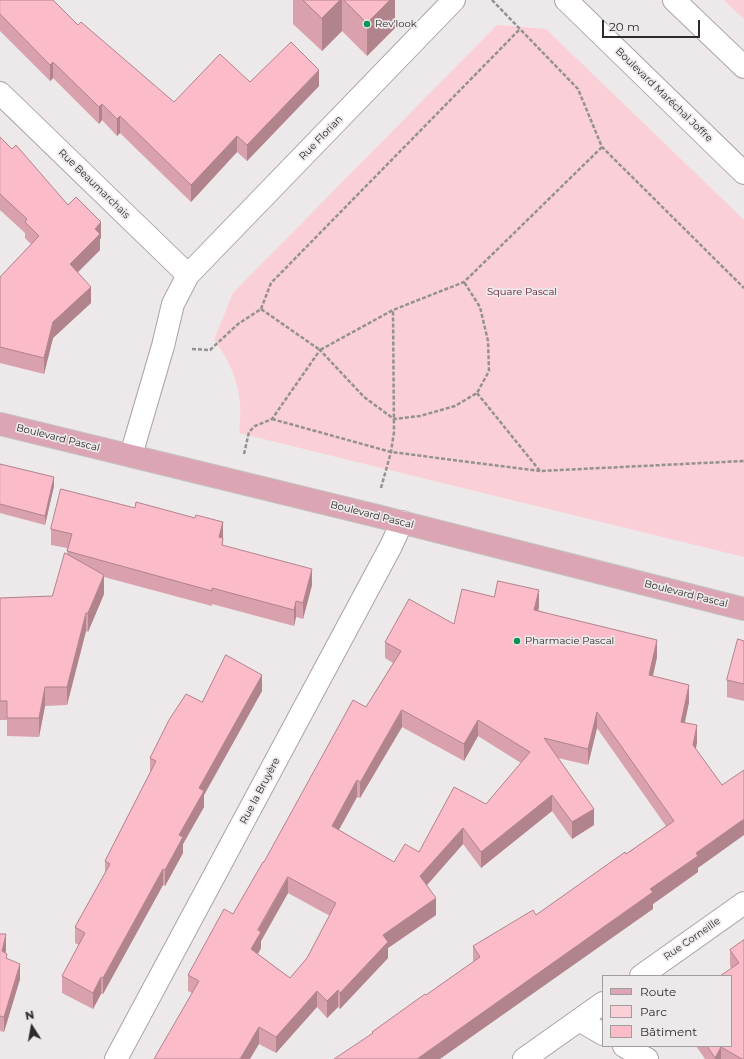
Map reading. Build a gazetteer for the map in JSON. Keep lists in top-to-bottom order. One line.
{"streets":{"main road":["Boulevard Pascal"],"street":["Boulevard Maréchal Joffre","Rue Florian","Rue Beaumarchais","Rue la Bruyère","Rue Corneille"]},"crossings":[["Rue Florian","Rue Beaumarchais"],["Rue Florian","Boulevard Pascal"],["Boulevard Pascal","Rue la Bruyère"]],"parks":["Square Pascal"],"places":["Rev'look","Pharmacie Pascal"],"legend":["Route","Parc","Bâtiment"],"scale_bar":"20 m","north":"top"}
